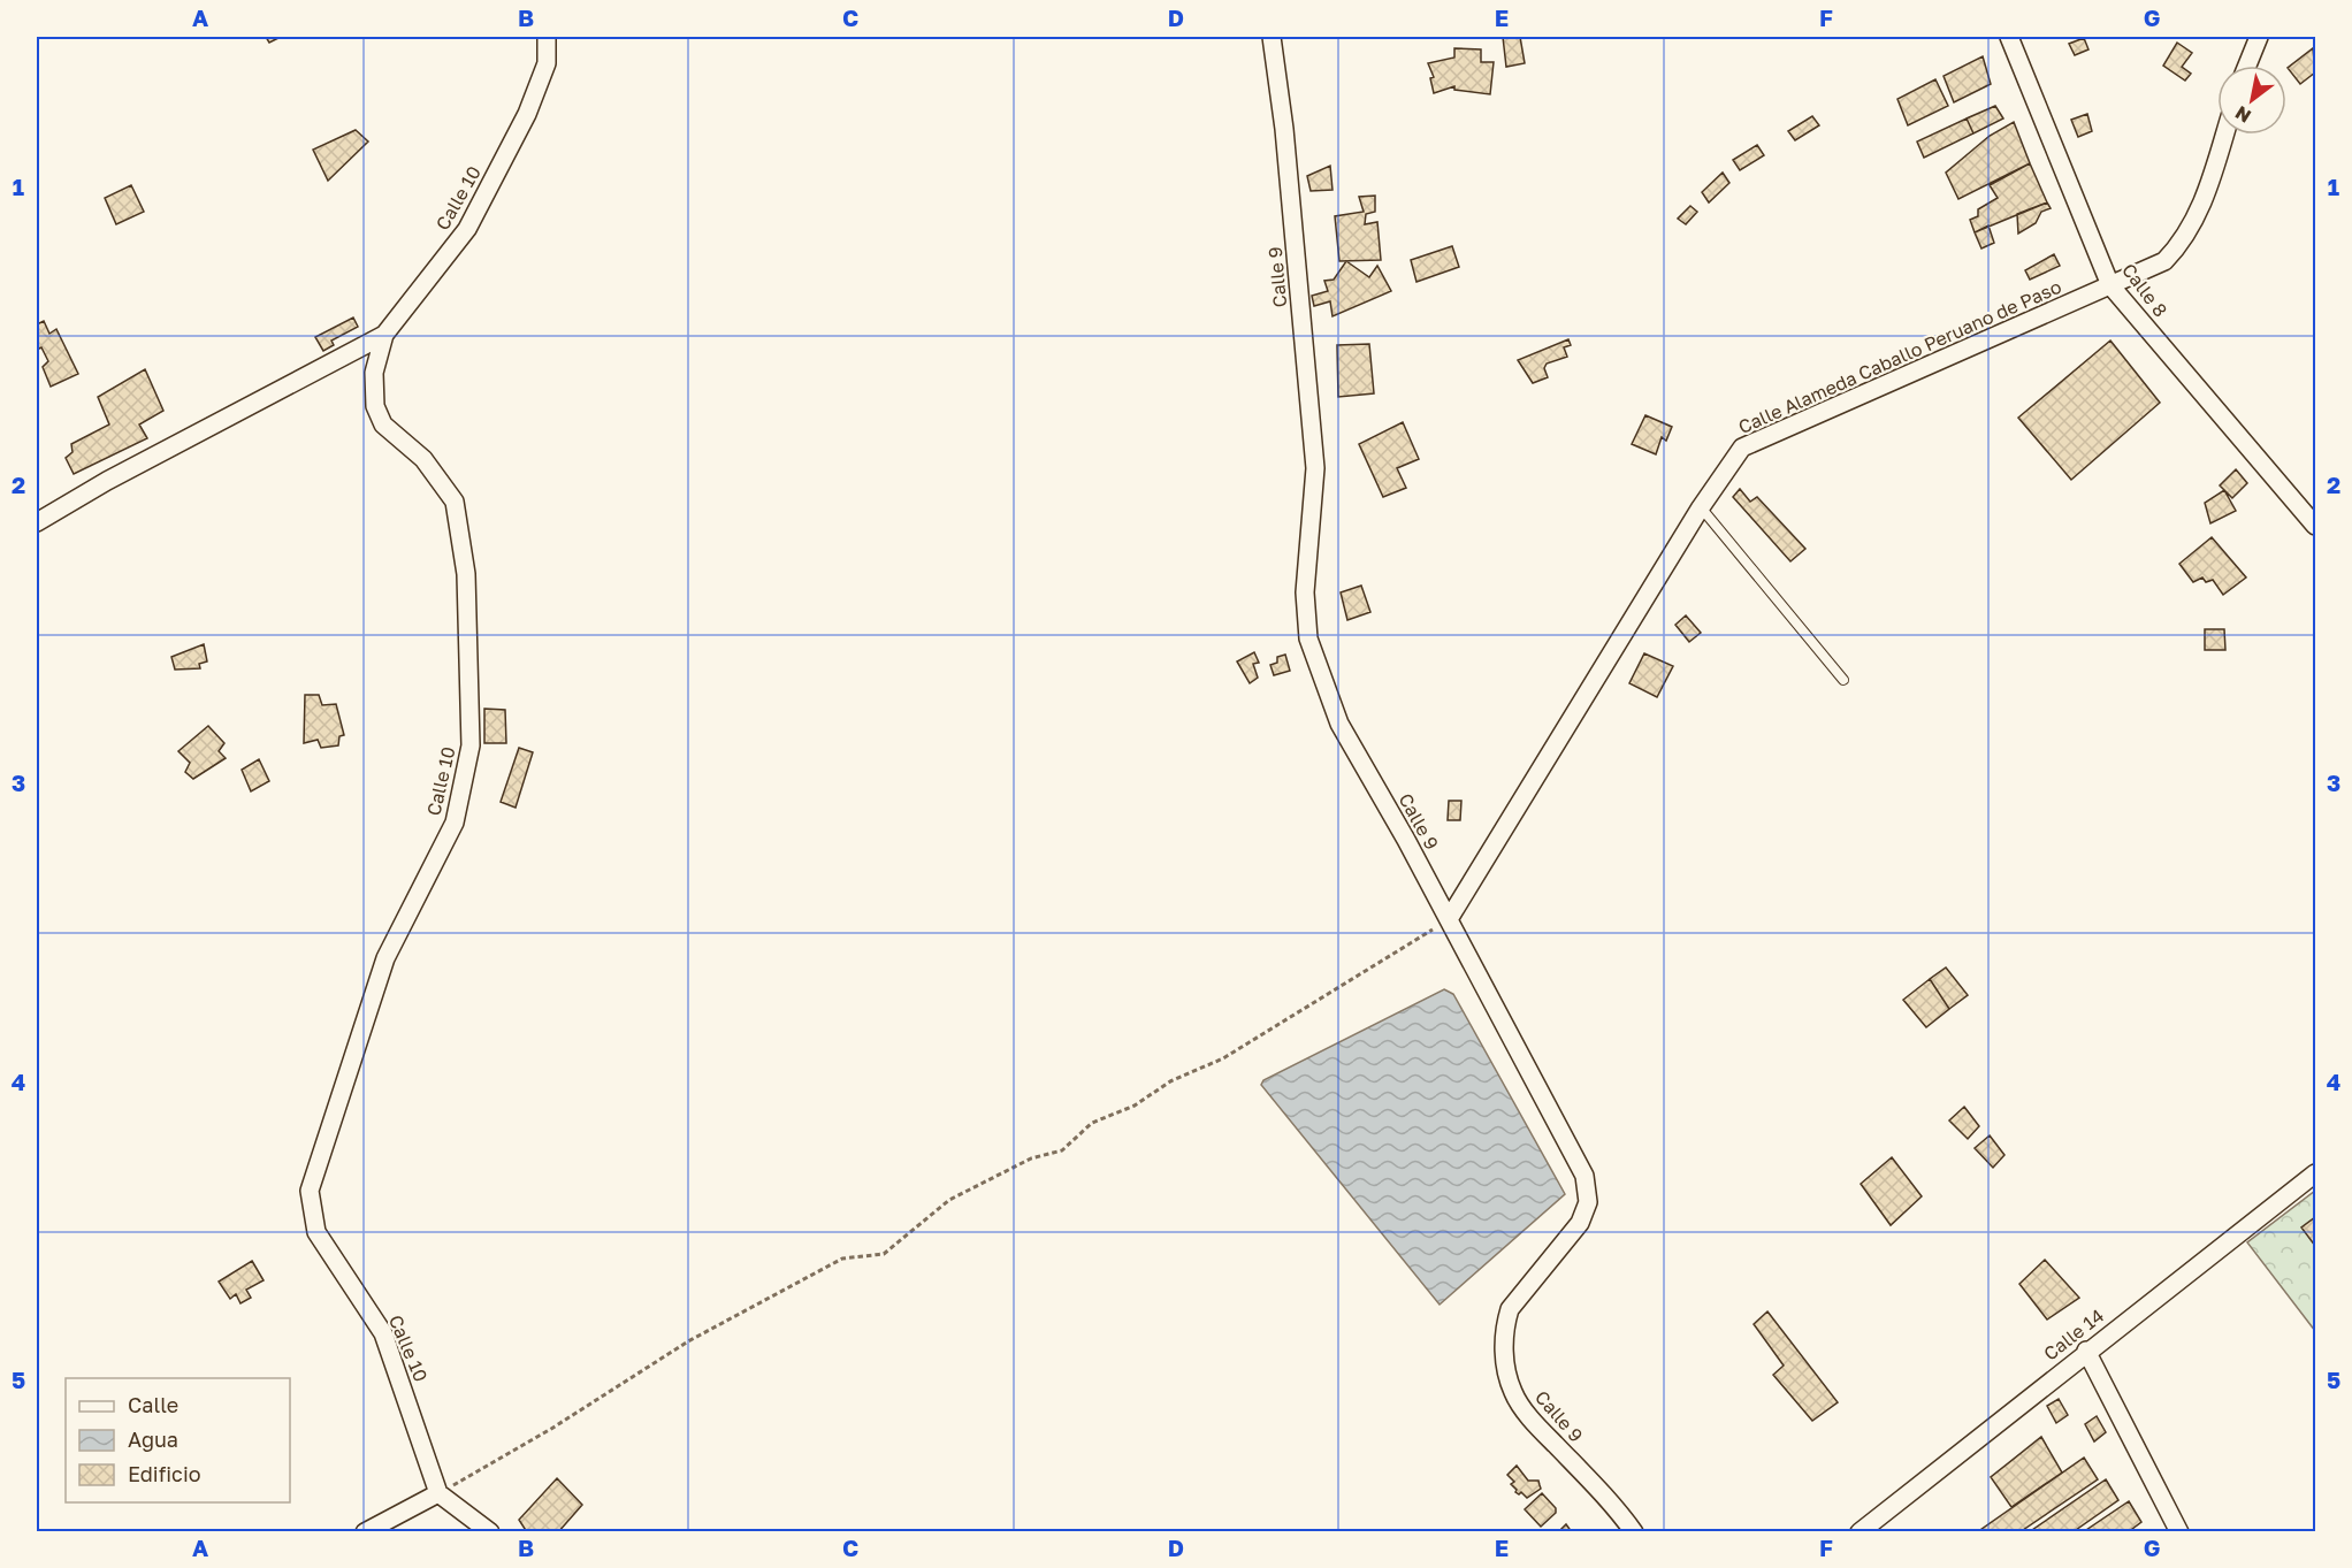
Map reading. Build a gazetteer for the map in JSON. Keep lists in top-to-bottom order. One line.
{"streets":{"street":["Calle 10","Calle 9","Calle 8","Calle Alameda Caballo Peruano de Paso","Calle 14"]},"crossings":[["Calle 9","Calle Alameda Caballo Peruano de Paso"],["Calle 8","Calle Alameda Caballo Peruano de Paso"]],"legend":["Calle","Agua","Edificio"],"north":"bottom left","grid":{"columns":["A","B","C","D","E","F","G"],"rows":["1","2","3","4","5"]}}
